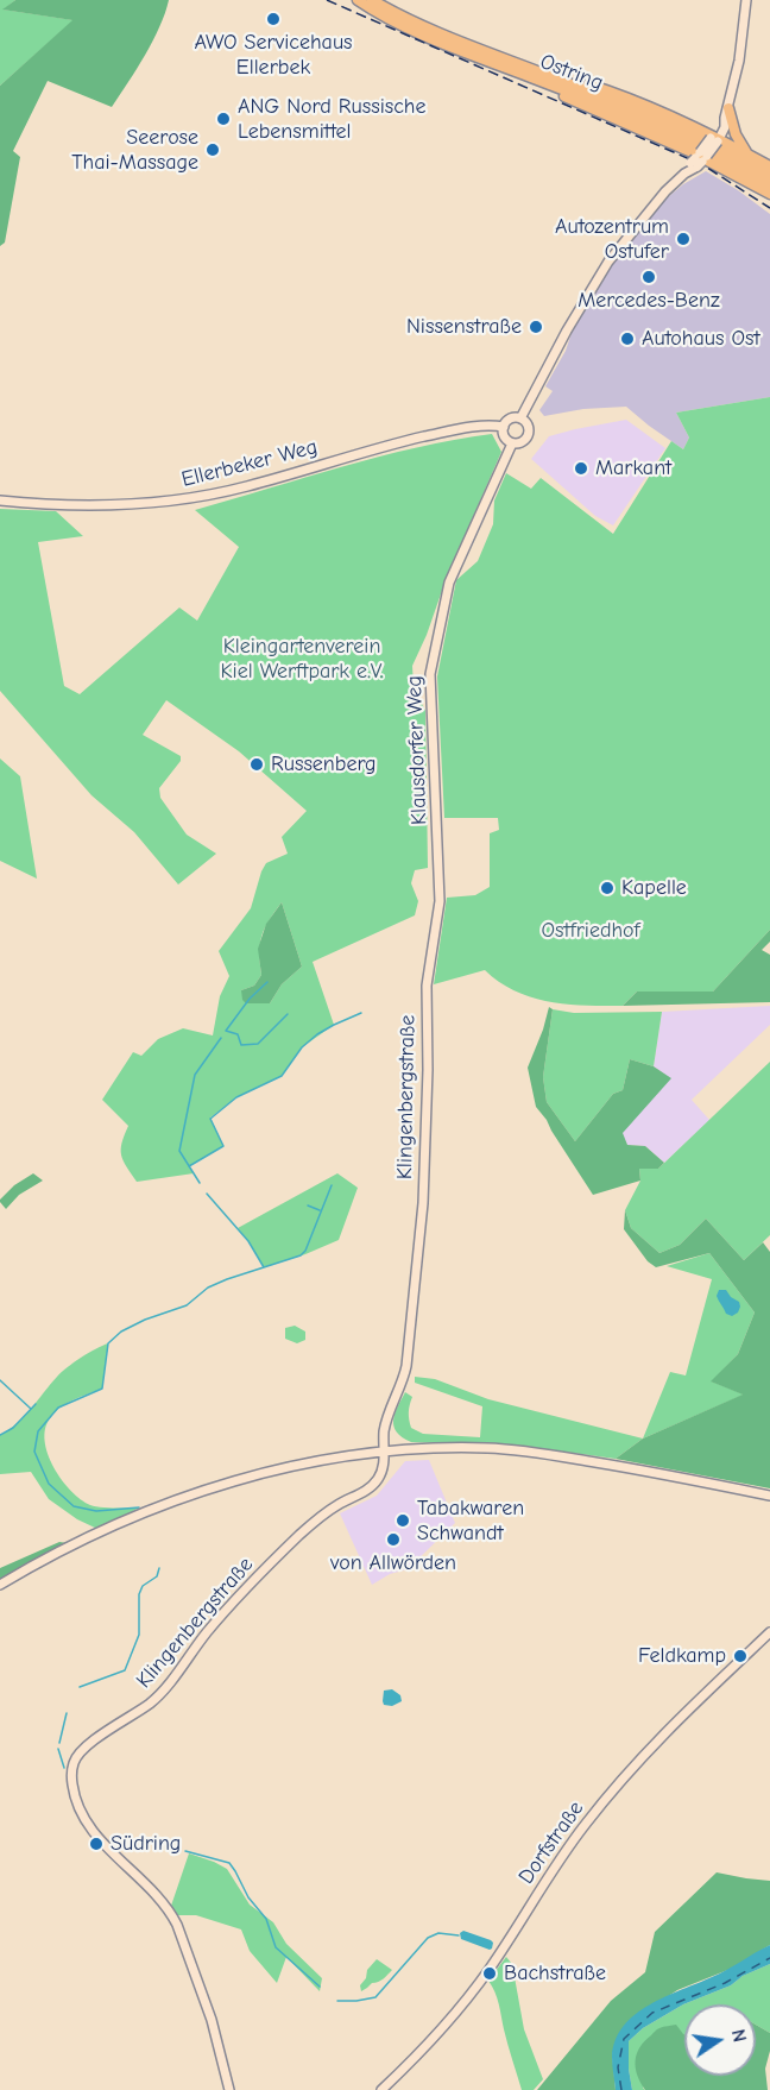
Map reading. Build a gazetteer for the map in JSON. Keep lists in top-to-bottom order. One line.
{"streets":{"highway":["Ostring"],"street":["Ellerbeker Weg","Klausdorfer Weg","Klingenbergstraße","Dorfstraße"]},"crossings":[["Ellerbeker Weg","Klausdorfer Weg"],["Klausdorfer Weg","Klingenbergstraße"]],"parks":["Kleingartenverein Kiel Werftpark e.V.","Ostfriedhof"],"places":["AWO Servicehaus Ellerbek","ANG Nord Russische Lebensmittel","Seerose Thai-Massage","Autozentrum Ostufer","Mercedes-Benz","Nissenstraße","Autohaus Ost","Markant","Russenberg","Kapelle","Tabakwaren Schwandt","von Allwörden","Feldkamp","Südring","Bachstraße"],"north":"right"}
